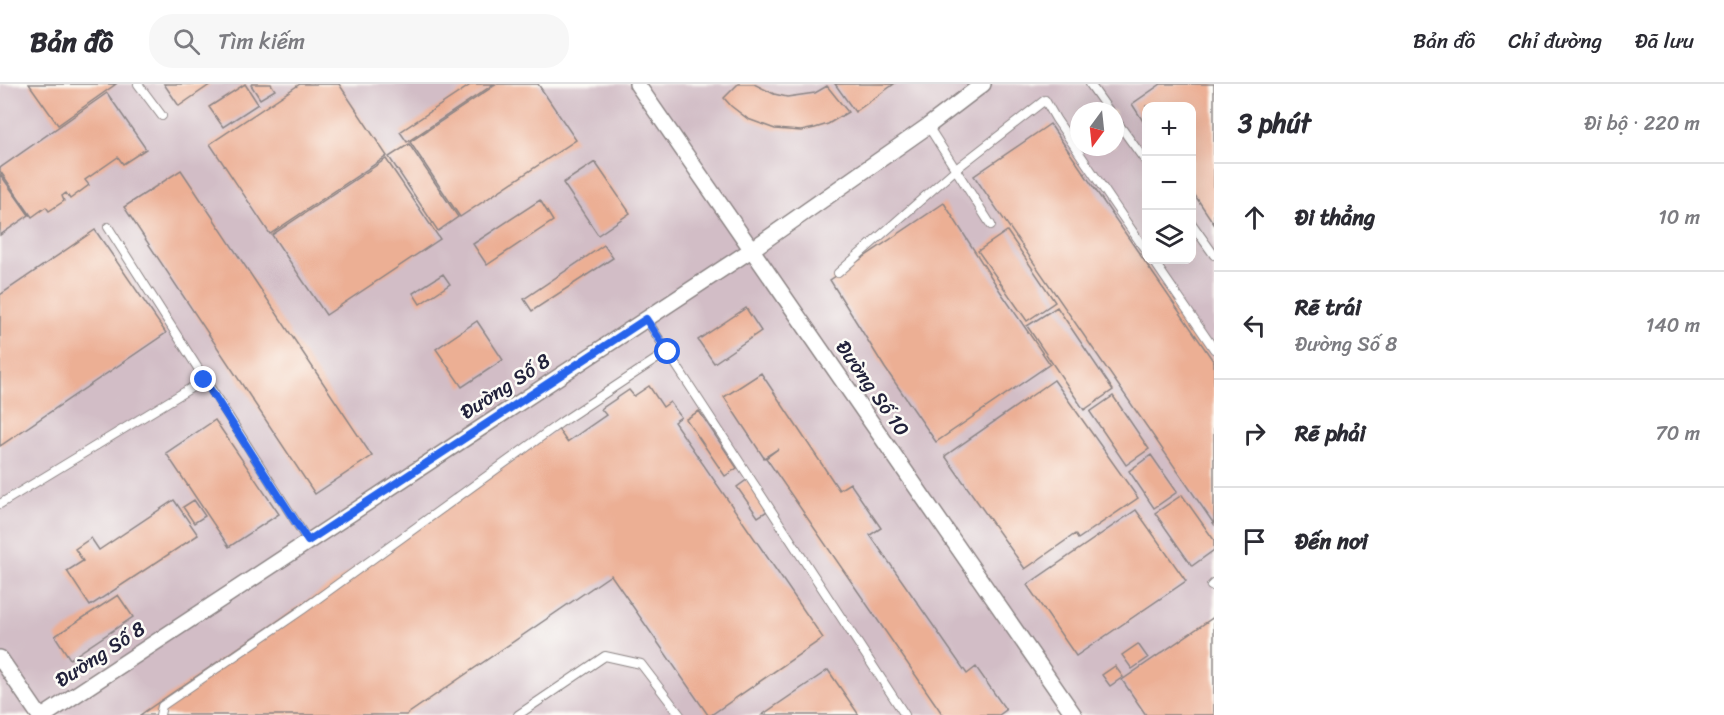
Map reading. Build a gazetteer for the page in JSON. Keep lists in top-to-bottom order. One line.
{"streets":{"street":["Đường Số 8","Đường Số 10"]},"crossings":[["Đường Số 8","Đường Số 10"]],"north":"bottom","page":{"header":"Bản đồ","search":"Tìm kiếm","nav":["Bản đồ","Chỉ đường","Đã lưu"],"heading":["3 phút","Đi bộ · 220 m"],"map_buttons":["+","−"],"list":[["Đi thẳng","10 m"],["Rẽ trái","Đường Số 8","140 m"],["Rẽ phải","70 m"],"Đến nơi"]}}
